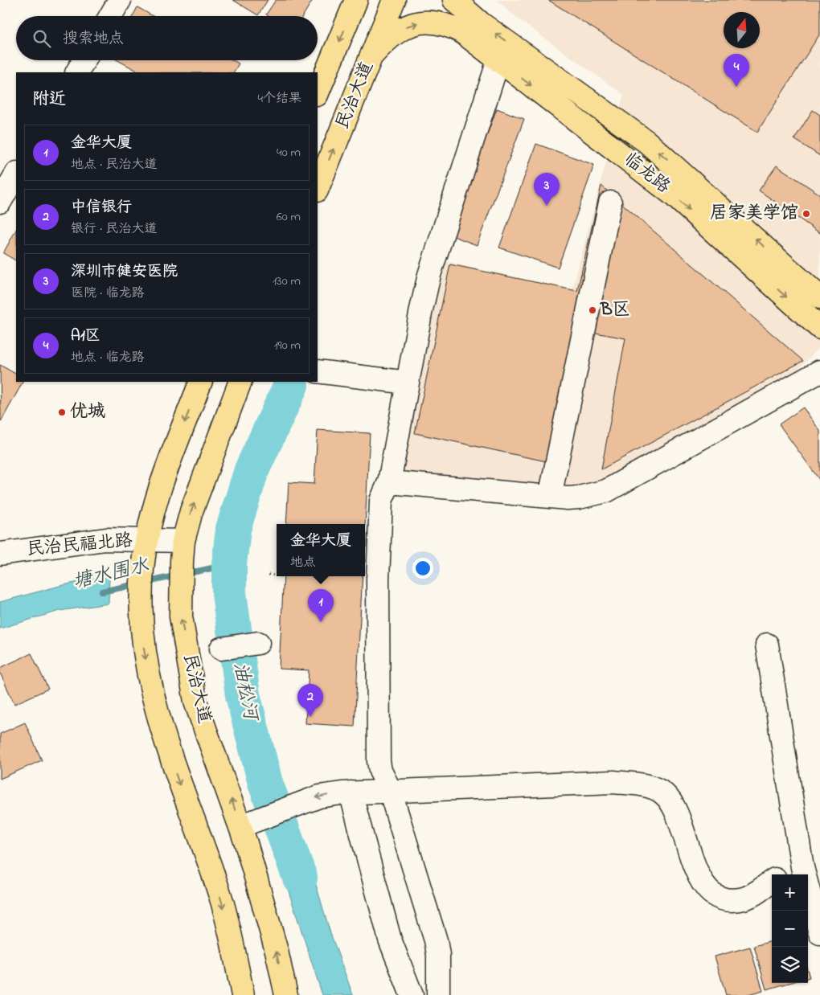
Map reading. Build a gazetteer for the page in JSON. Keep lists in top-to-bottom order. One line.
{"streets":{"main road":["民治大道","临龙路"],"street":["民治民福北路"]},"crossings":[["民治大道","民治民福北路"]],"water":["塘水围水","油松河"],"places":["居家美学馆","B区","优城"],"north":"top","page":{"search":"搜索地点","pins":["4","3","1","2"],"heading":["附近","4个结果"],"list":[{"mark":"1","name":"金华大厦","note":"地点 · 民治大道","value":"40 m"},{"mark":"2","name":"中信银行","note":"银行 · 民治大道","value":"60 m"},{"mark":"3","name":"深圳市健安医院","note":"医院 · 临龙路","value":"130 m"},{"mark":"4","name":"A1区","note":"地点 · 临龙路","value":"190 m"}],"popup":["金华大厦","地点"],"map_buttons":["+","−"]}}
